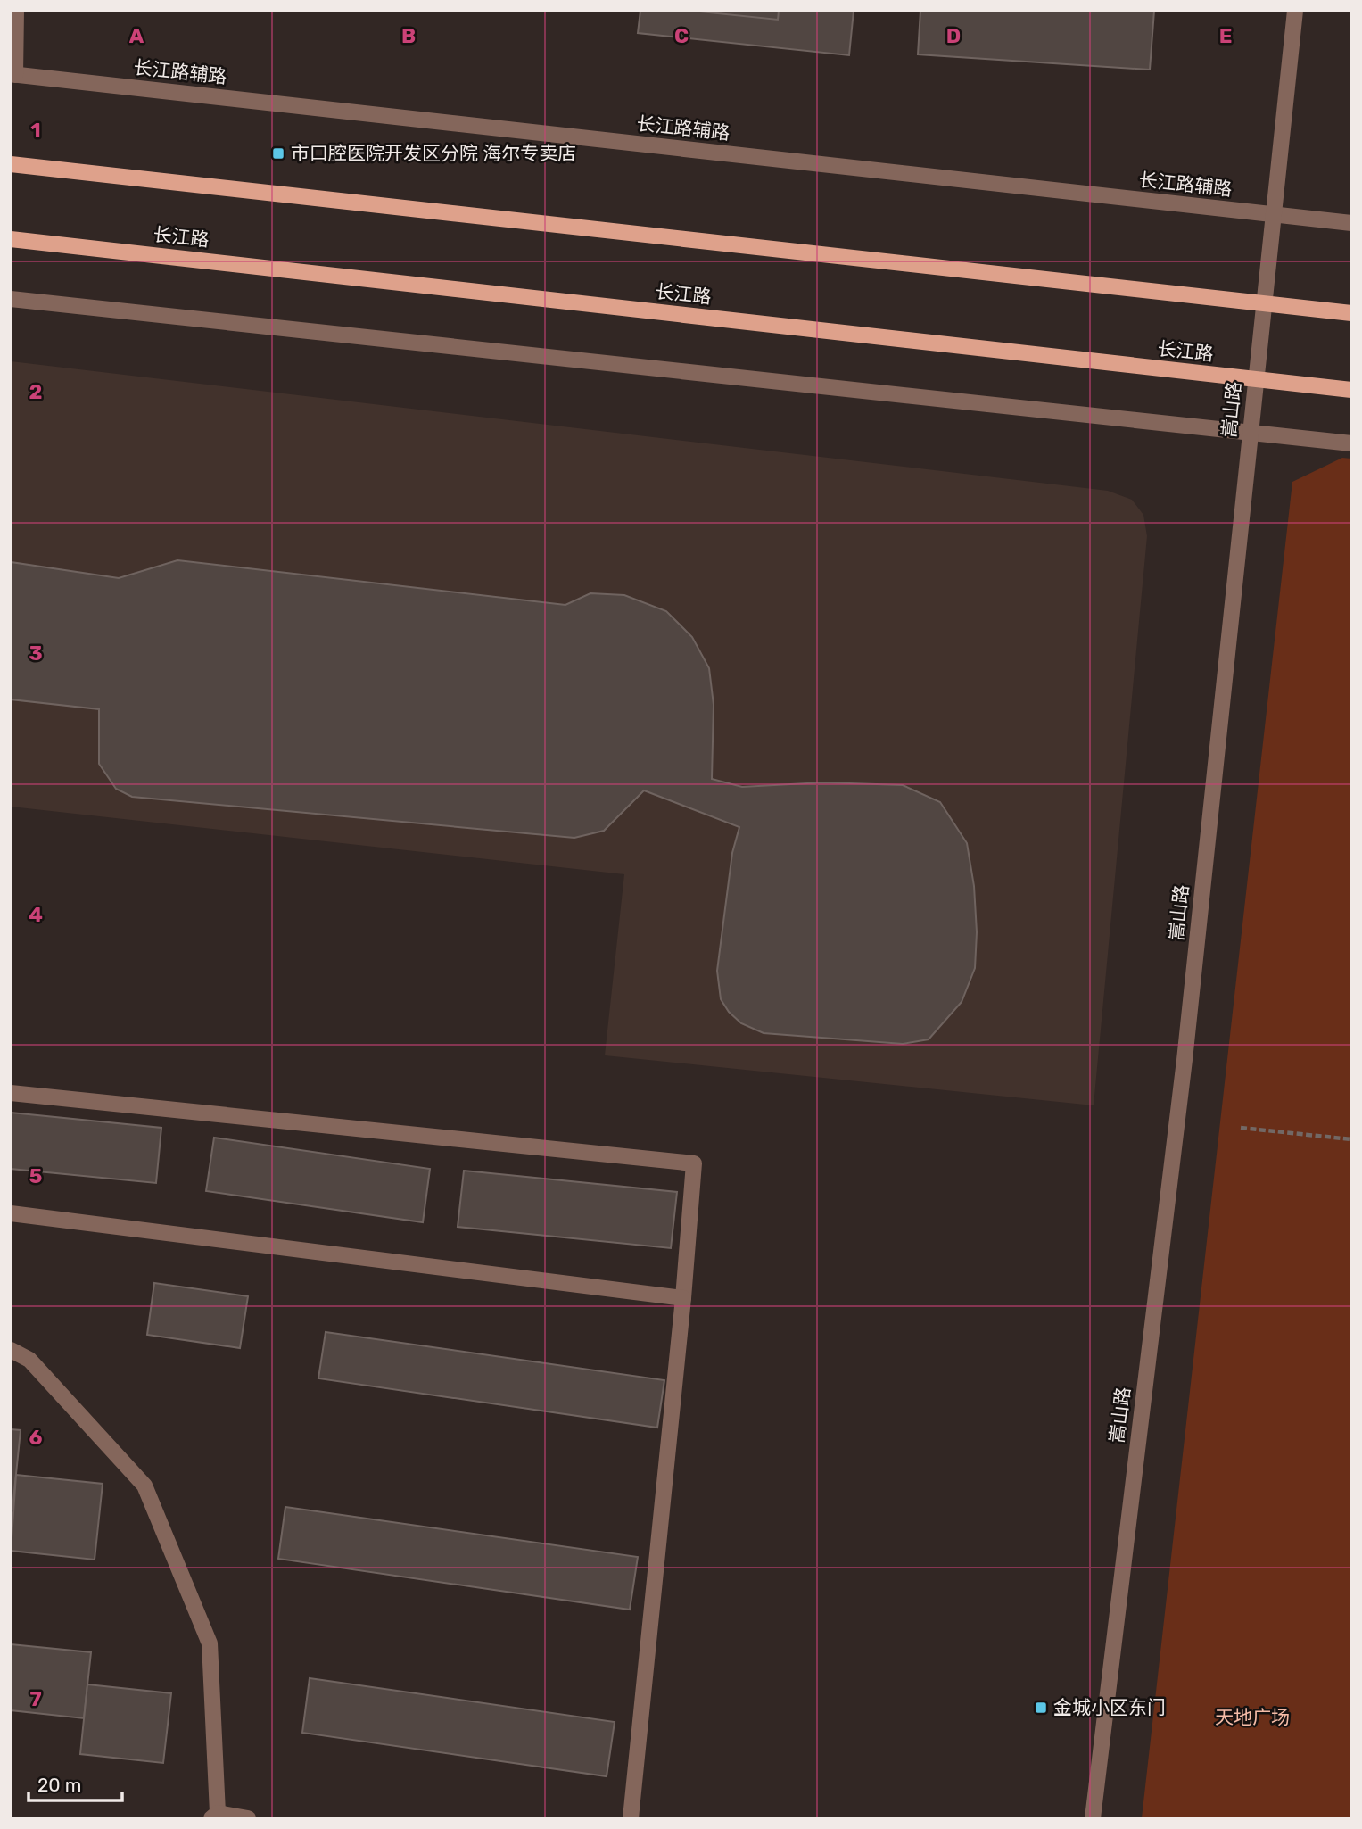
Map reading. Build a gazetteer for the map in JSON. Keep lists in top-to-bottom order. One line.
{"streets":{"main road":["长江路"],"street":["长江路辅路","嵩山路"]},"crossings":[["长江路辅路","嵩山路"],["长江路","嵩山路"]],"parks":["天地广场"],"places":{"transit":["市口腔医院开发区分院 海尔专卖店","金城小区东门"]},"scale_bar":"20 m","grid":{"columns":["A","B","C","D","E"],"rows":["1","2","3","4","5","6","7"]}}
